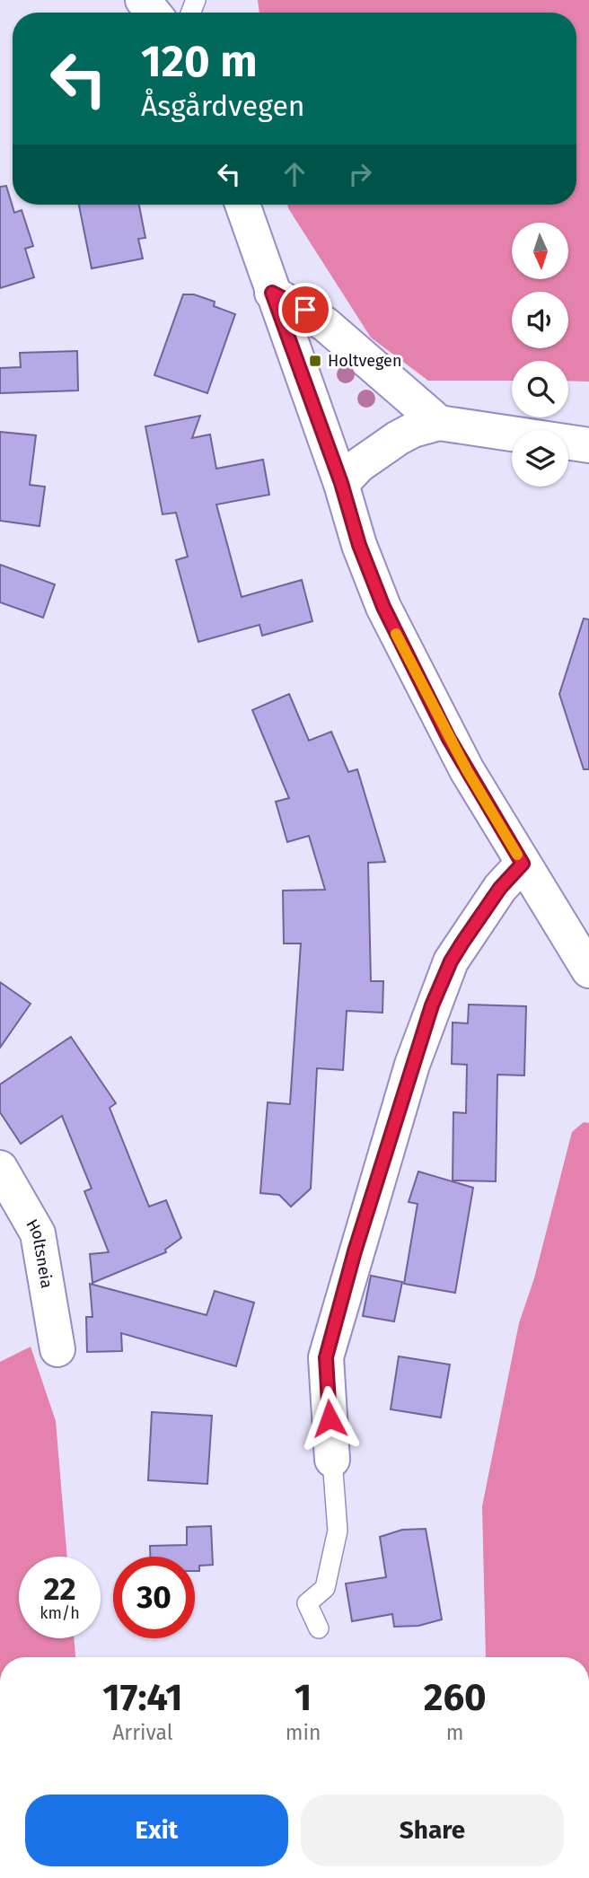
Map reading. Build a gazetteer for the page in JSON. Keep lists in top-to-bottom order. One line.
{"streets":{"street":["Holtsneia"]},"places":{"transit":["Holtvegen"]},"north":"bottom","page":{"turn":["120 m","Åsgårdvegen"],"speed":"22 km/h","limit":"30","eta":["17:41","Arrival","1","min","260","m"],"buttons":["Exit","Share"]}}
